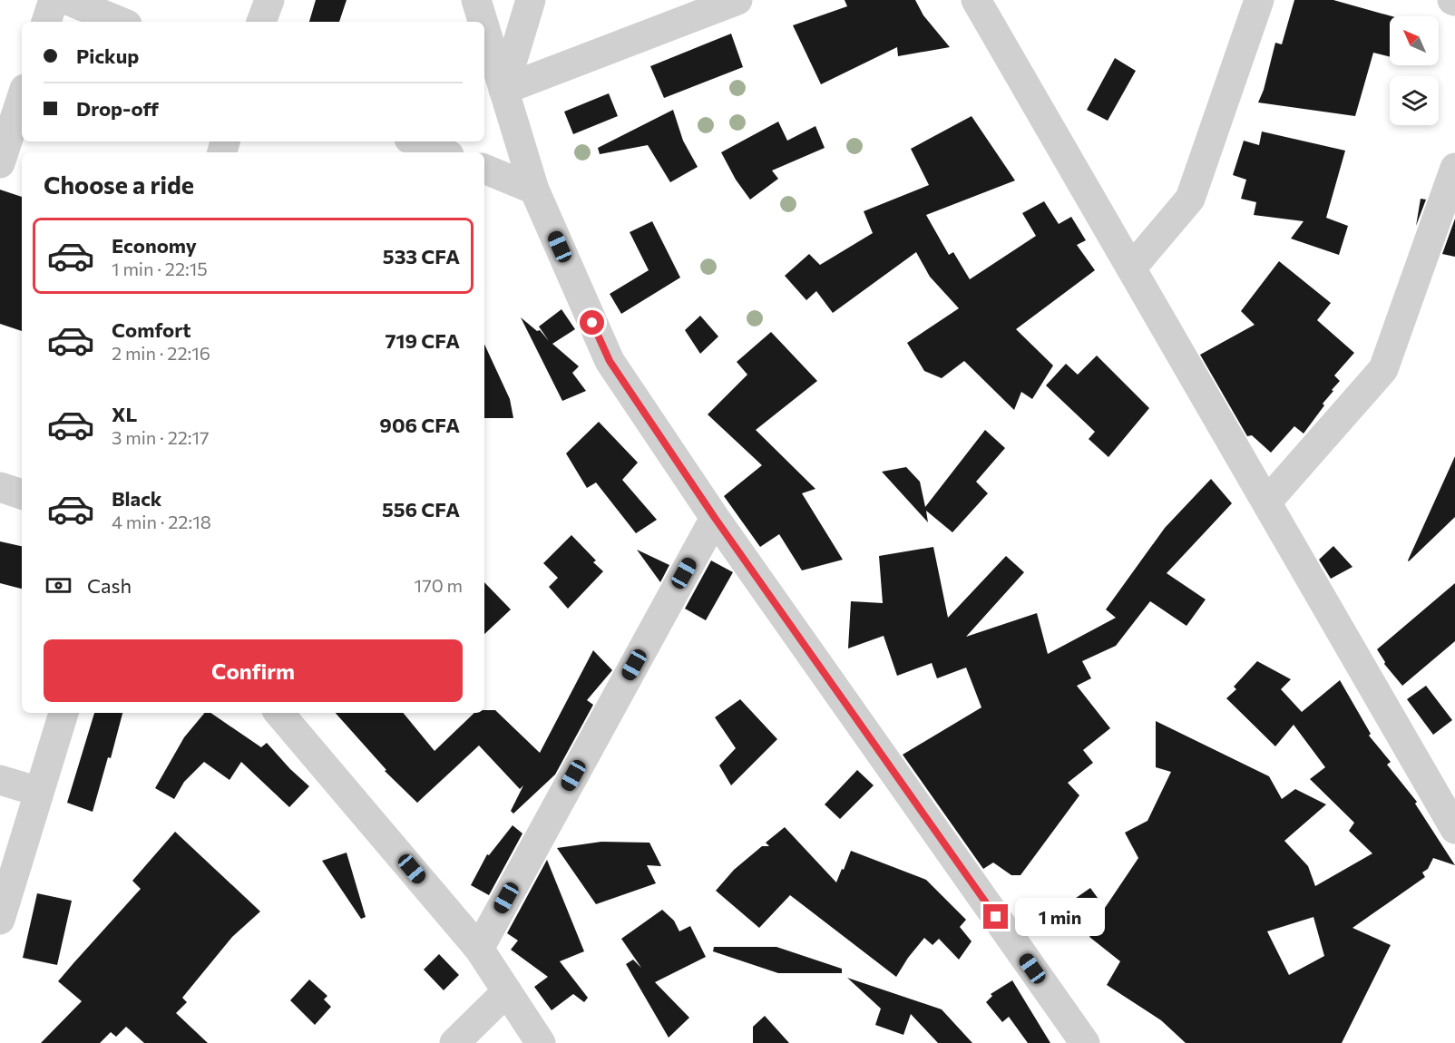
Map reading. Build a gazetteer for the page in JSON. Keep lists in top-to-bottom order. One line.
{"north":"top left","page":{"banner":["Pickup","Drop-off"],"heading":"Choose a ride","list":[{"name":"Economy","note":"1 min · 22:15","value":"533 CFA"},{"name":"Comfort","note":"2 min · 22:16","value":"719 CFA"},{"name":"XL","note":"3 min · 22:17","value":"906 CFA"},{"name":"Black","note":"4 min · 22:18","value":"556 CFA"}],"pay":["Cash","170 m"],"buttons":"Confirm","bubble":"1 min"}}
